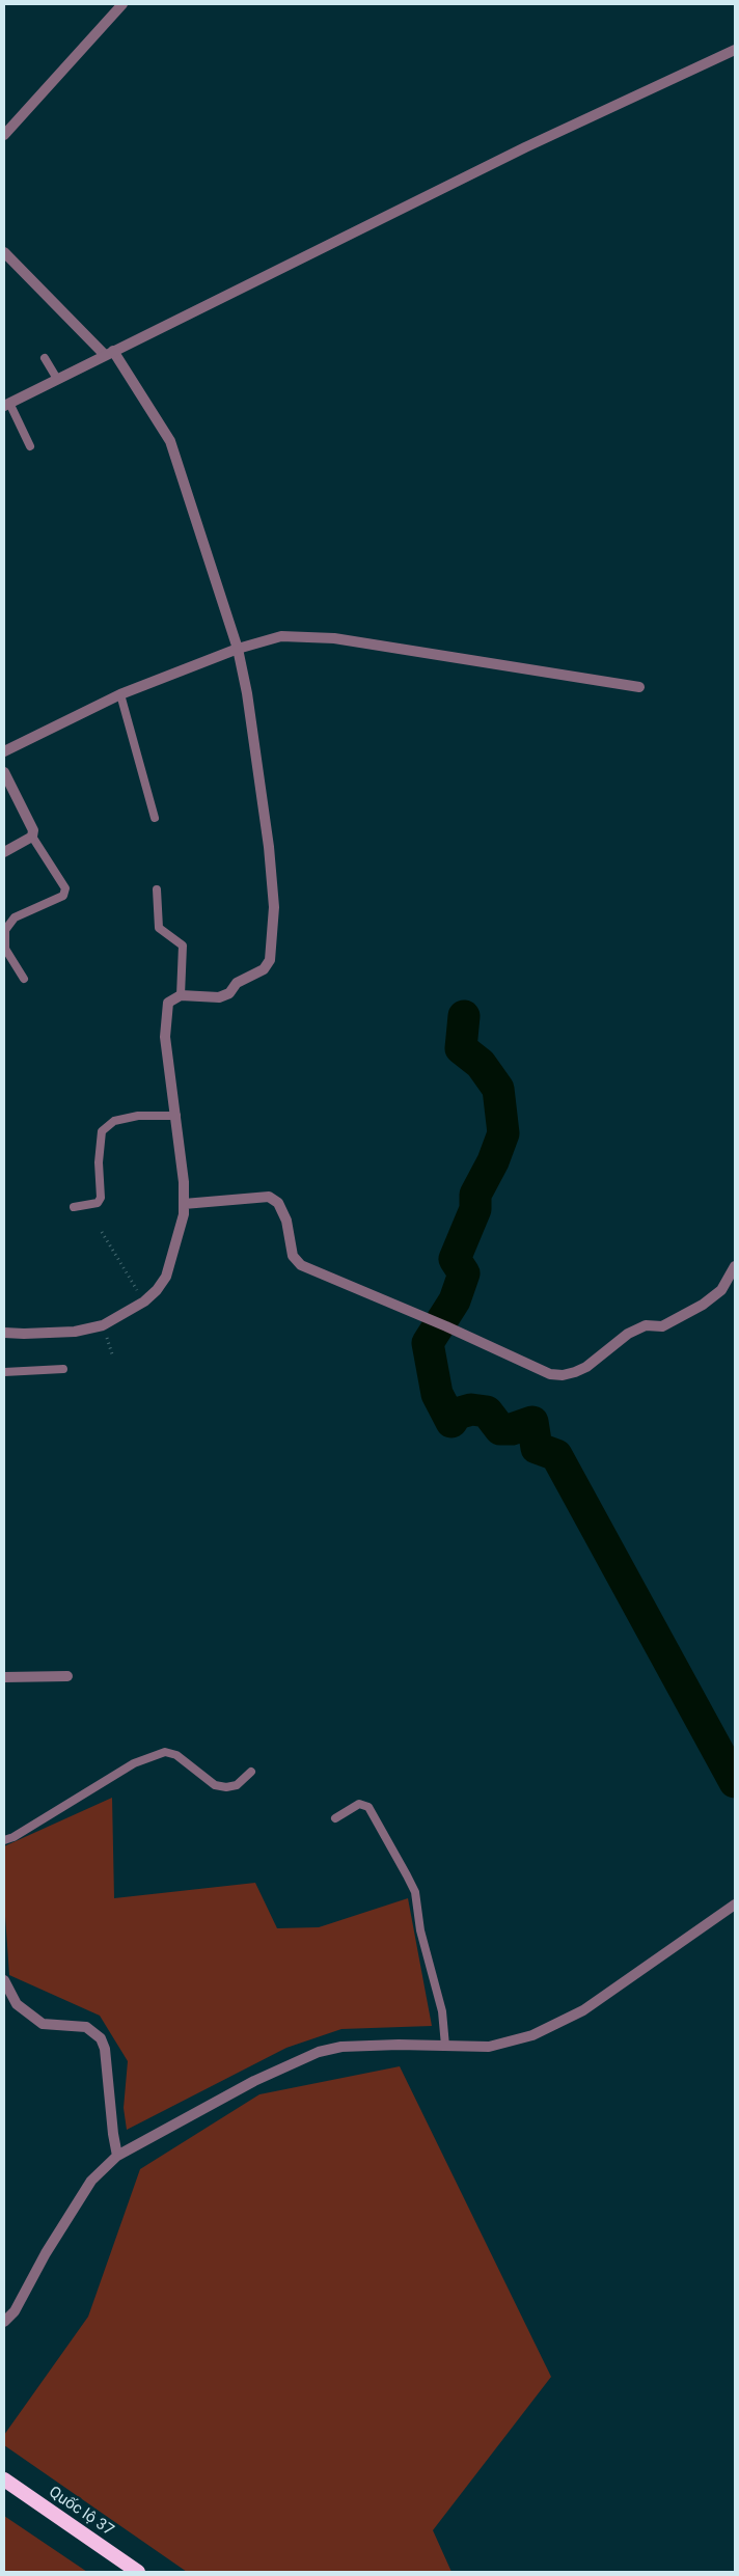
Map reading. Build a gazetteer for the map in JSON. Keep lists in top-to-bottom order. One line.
{"streets":{"highway":["Quốc lộ 37"]}}
